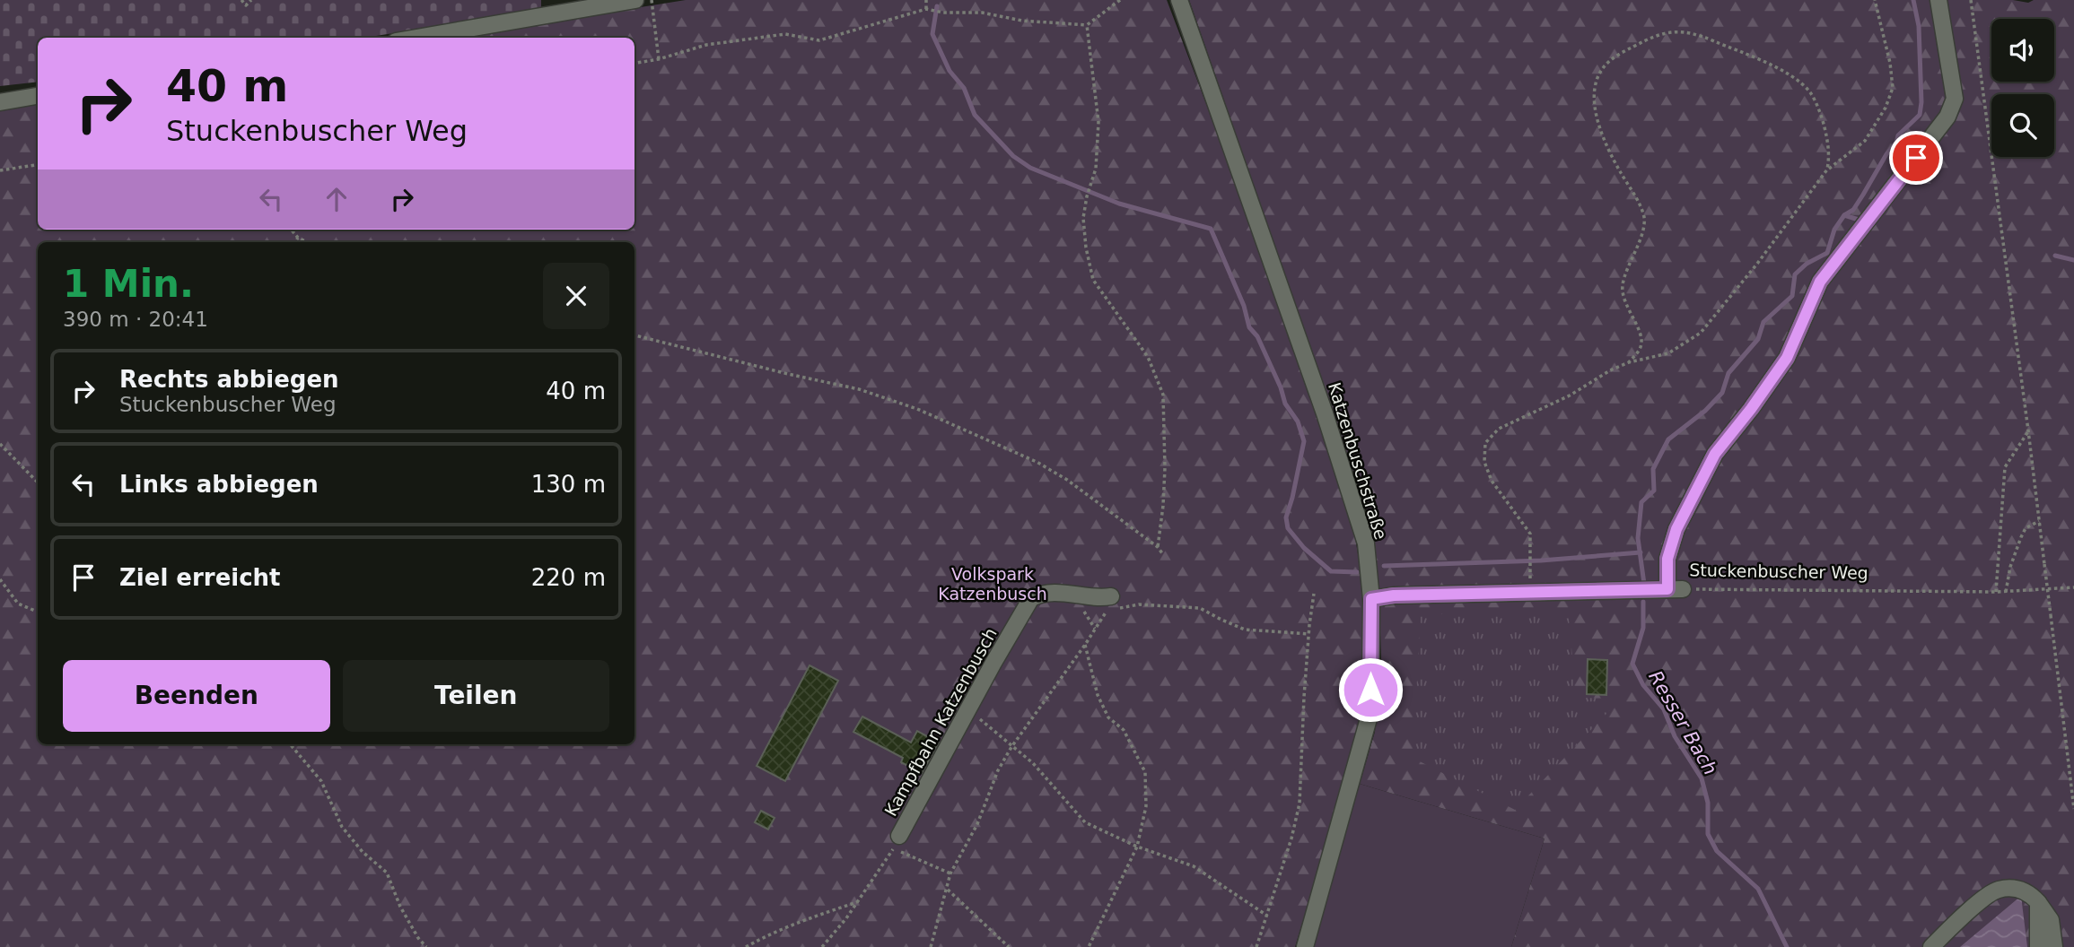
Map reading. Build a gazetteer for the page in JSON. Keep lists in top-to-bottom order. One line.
{"streets":{"street":["Katzenbuschstraße","Stuckenbuscher Weg","Kampfbahn Katzenbusch"]},"crossings":[["Katzenbuschstraße","Stuckenbuscher Weg"]],"water":["Resser Bach"],"parks":["Volkspark Katzenbusch"],"page":{"turn":["40 m","Stuckenbuscher Weg"],"heading":["1 Min.","390 m · 20:41"],"list":[{"name":"Rechts abbiegen","note":"Stuckenbuscher Weg","value":"40 m"},{"name":"Links abbiegen","value":"130 m"},{"name":"Ziel erreicht","value":"220 m"}],"buttons":["Beenden","Teilen"]}}
